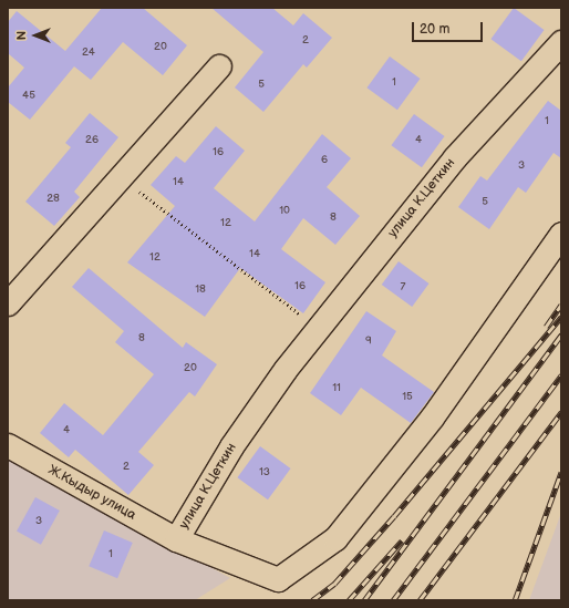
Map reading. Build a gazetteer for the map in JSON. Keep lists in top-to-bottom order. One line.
{"streets":{"street":["улица К.Цеткин","Ж.Кыдыр улица"]},"crossings":[["улица К.Цеткин","Ж.Кыдыр улица"]],"house_numbers":["2","20","24","1","5","45","1","26","4","16","6","3","14","28","5","10","8","12","14","12","16","7","18","8","9","20","11","15","4","2","13","3","1"],"scale_bar":"20 m","north":"left"}
